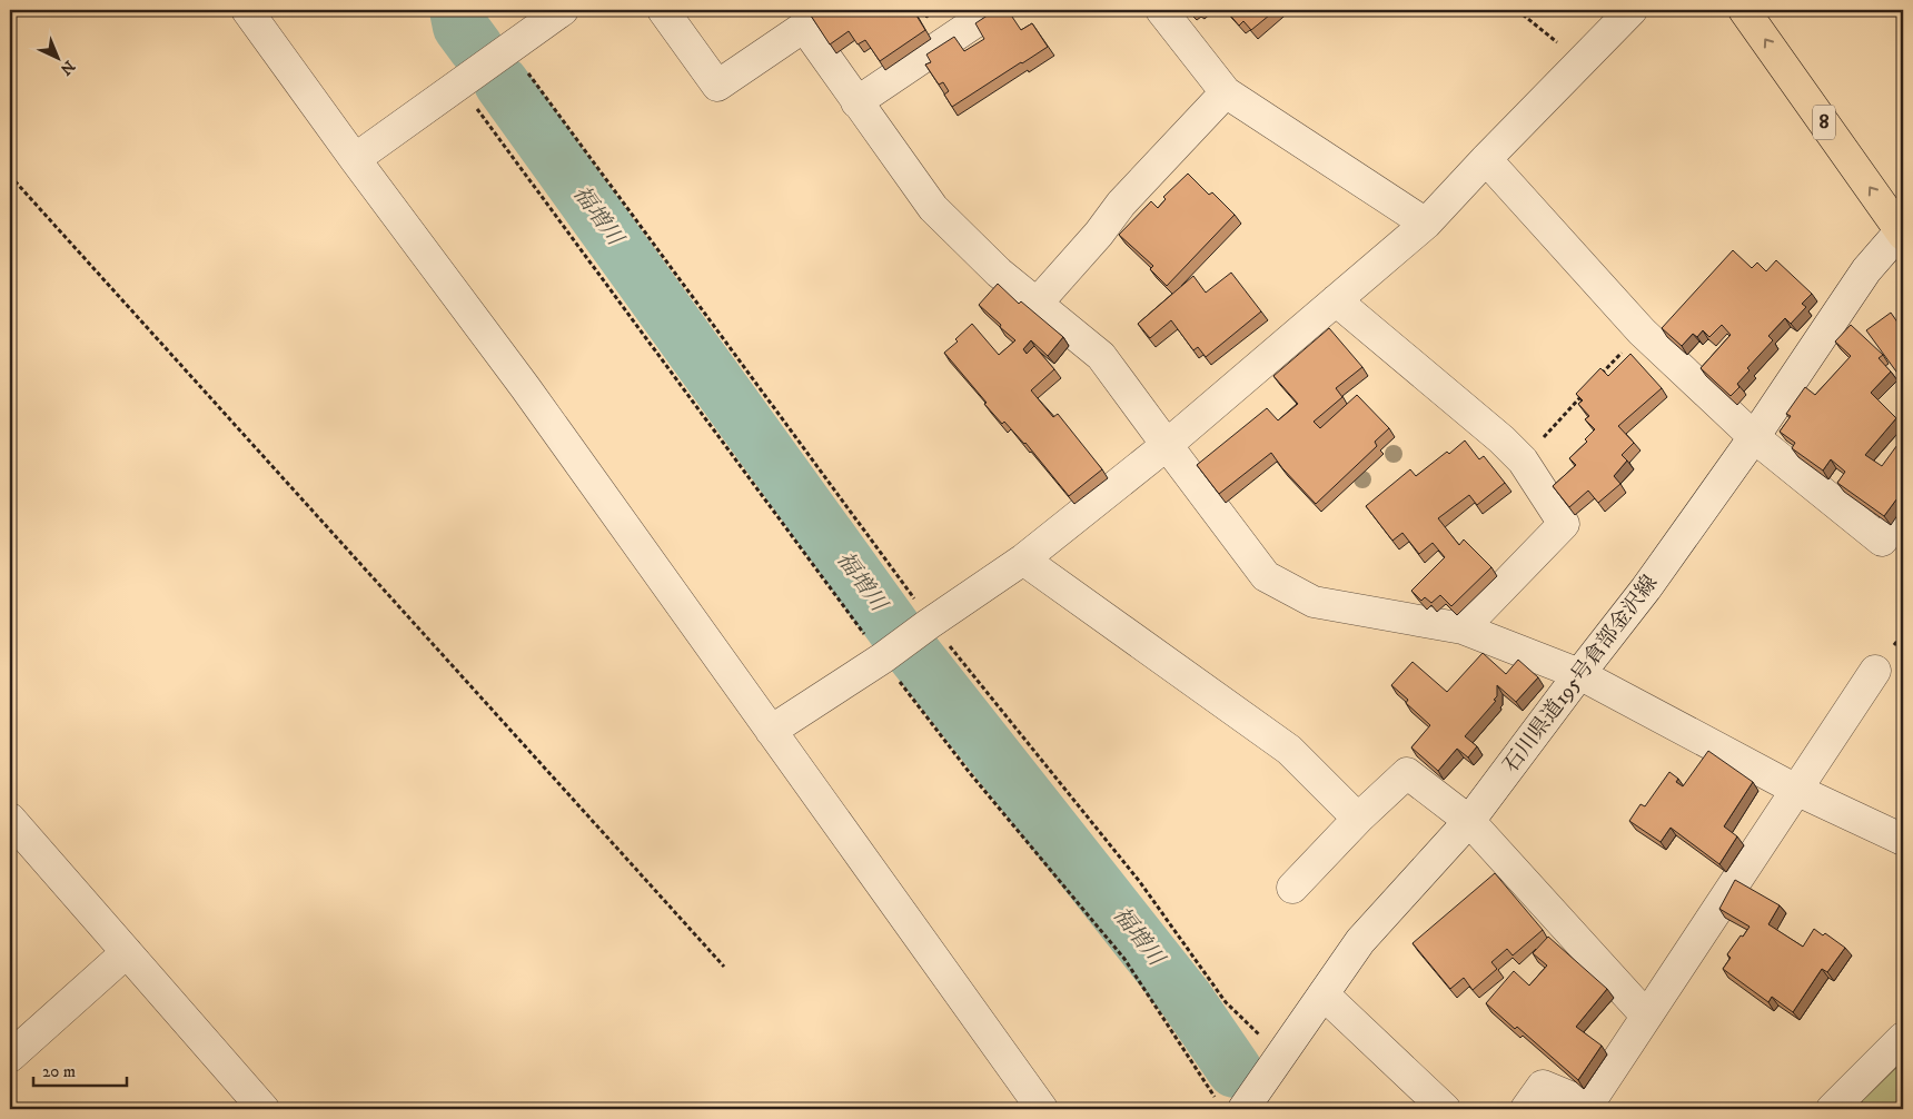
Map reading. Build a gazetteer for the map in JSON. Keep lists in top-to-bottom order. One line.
{"streets":{"main road":["8"],"street":["石川県道195号倉部金沢線"]},"crossings":[["8","石川県道195号倉部金沢線"]],"water":["福増川"],"scale_bar":"20 m","north":"bottom right"}
